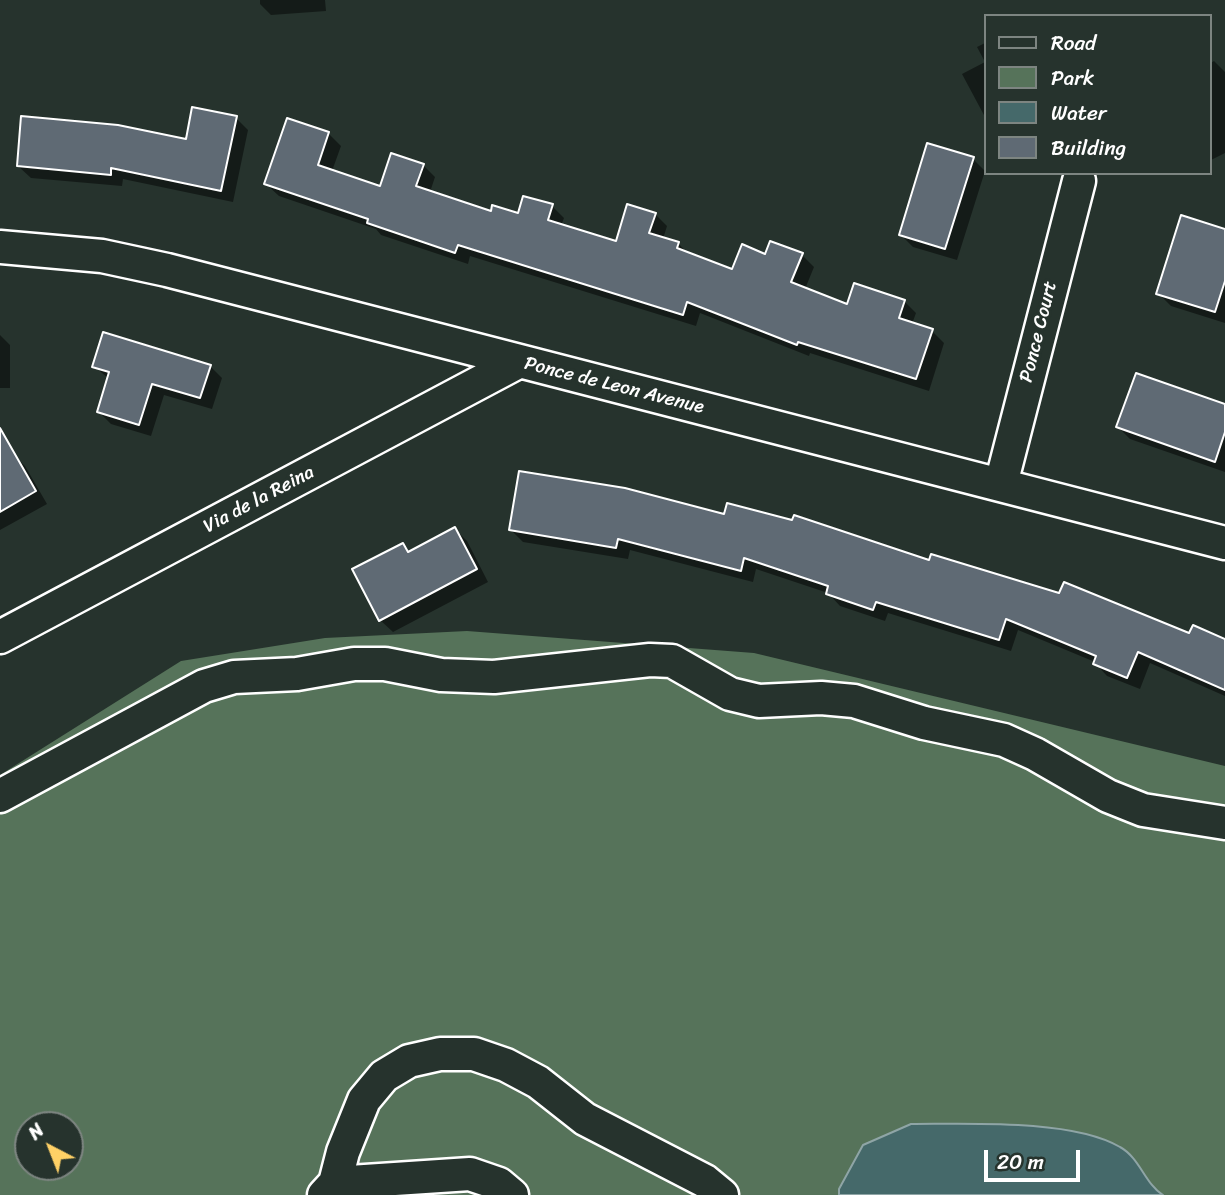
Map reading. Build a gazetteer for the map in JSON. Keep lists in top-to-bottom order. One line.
{"streets":{"street":["Ponce Court","Ponce de Leon Avenue","Via de la Reina"]},"crossings":[["Ponce Court","Ponce de Leon Avenue"],["Ponce de Leon Avenue","Via de la Reina"]],"legend":["Road","Park","Water","Building"],"scale_bar":"20 m","north":"top left"}
